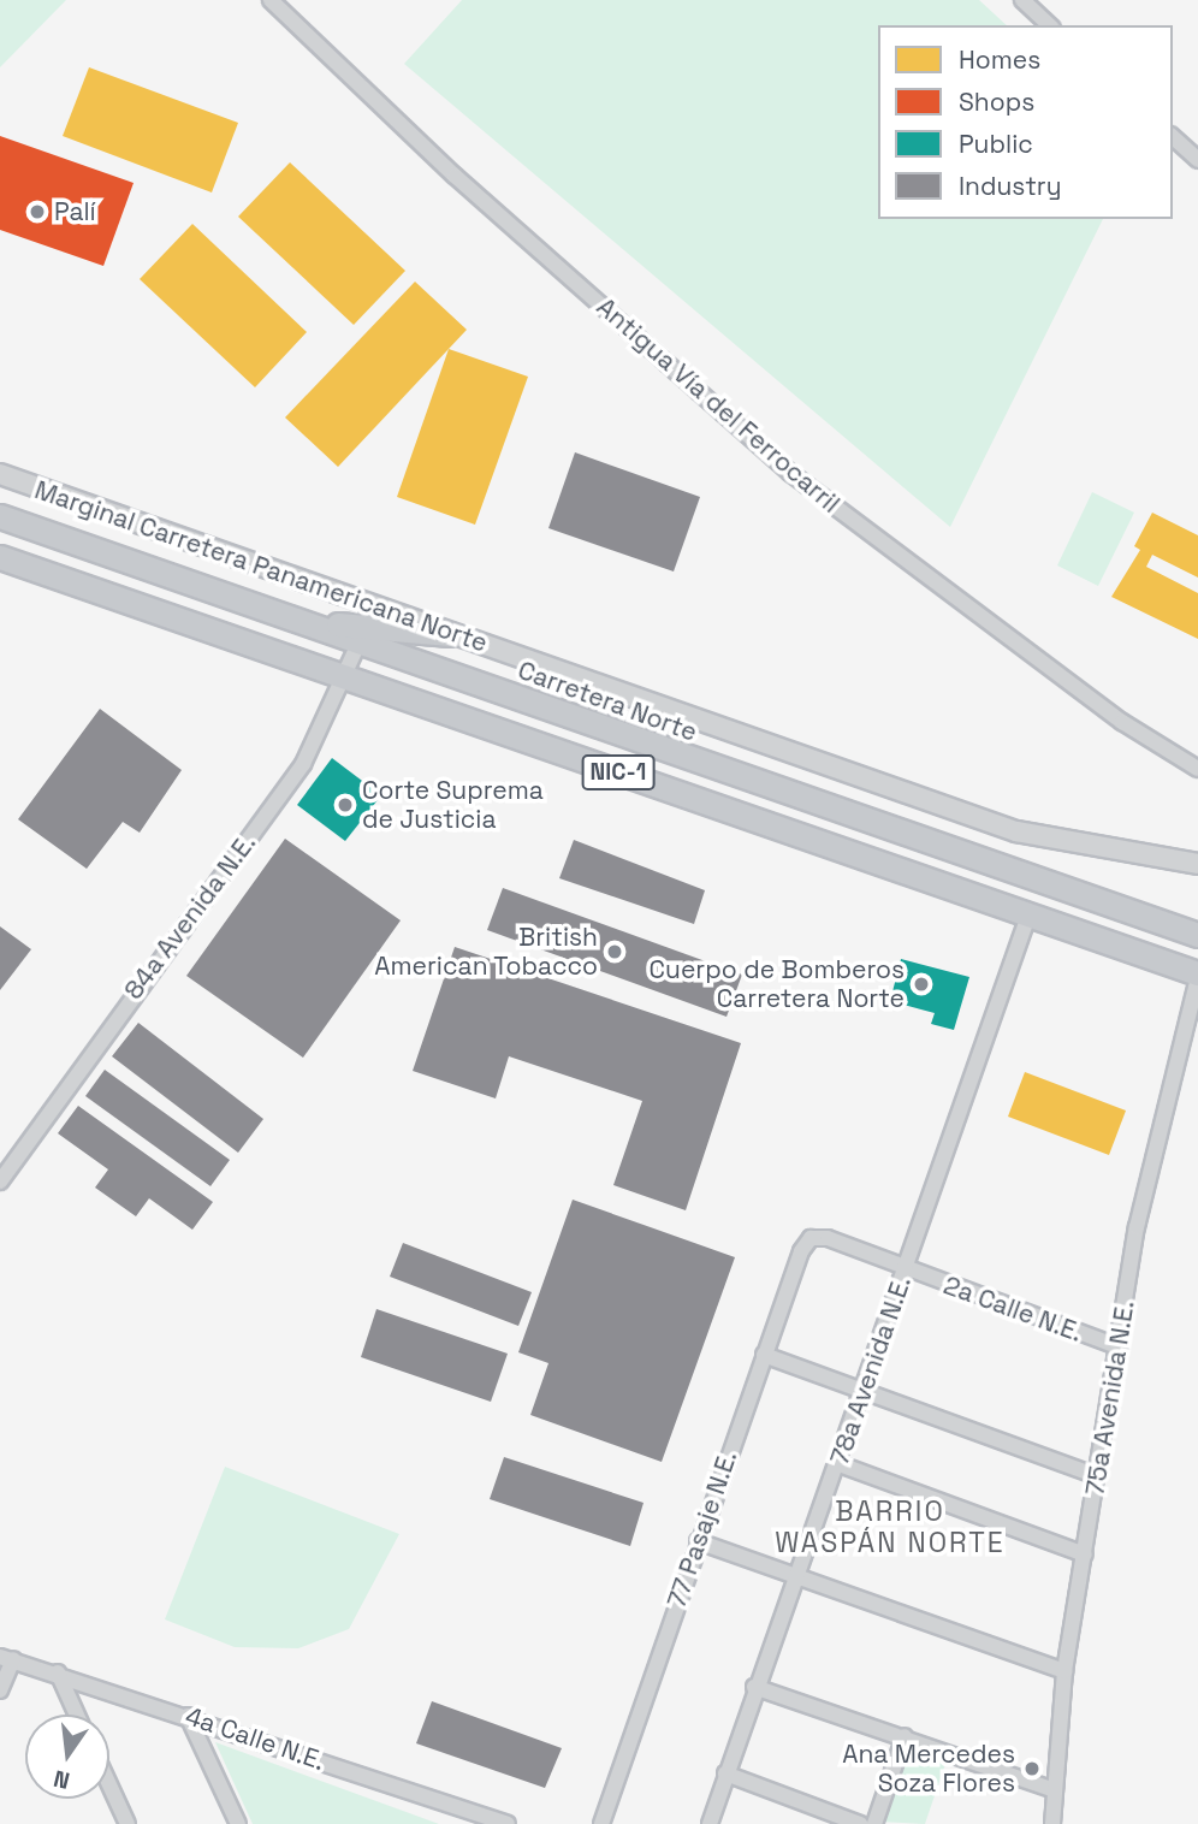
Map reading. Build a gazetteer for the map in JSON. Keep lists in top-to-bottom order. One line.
{"streets":{"highway":["Carretera Norte","NIC-1"],"street":["Antigua Vía del Ferrocarril","Marginal Carretera Panamericana Norte","84a Avenida N.E.","2a Calle N.E.","78a Avenida N.E.","75a Avenida N.E.","77 Pasaje N.E.","4a Calle N.E."]},"crossings":[["Carretera Norte","84a Avenida N.E."],["NIC-1","84a Avenida N.E."],["NIC-1","78a Avenida N.E."],["NIC-1","75a Avenida N.E."],["2a Calle N.E.","78a Avenida N.E."],["2a Calle N.E.","75a Avenida N.E."],["2a Calle N.E.","77 Pasaje N.E."]],"districts":["BARRIO WASPÁN NORTE"],"places":["Palí","Corte Suprema de Justicia","British American Tobacco","Cuerpo de Bomberos Carretera Norte","Ana Mercedes Soza Flores"],"legend":["Homes","Shops","Public","Industry"],"north":"bottom"}
